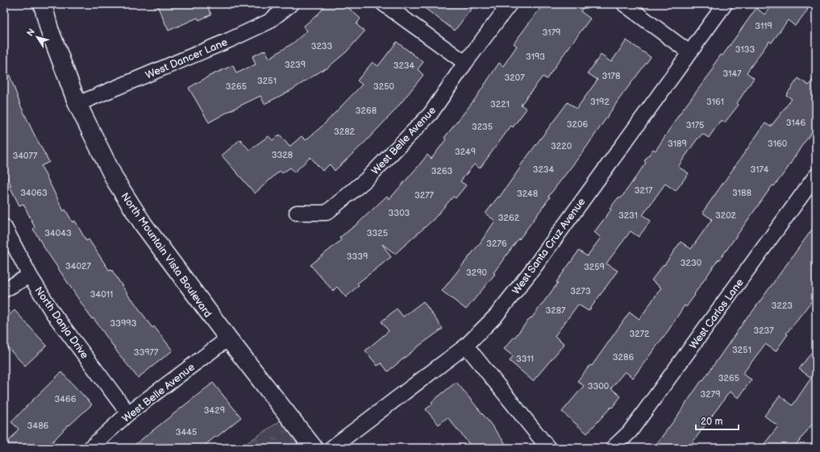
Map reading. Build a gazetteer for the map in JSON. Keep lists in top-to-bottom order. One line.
{"streets":{"street":["West Dancer Lane","West Belle Avenue","West Santa Cruz Avenue","North Mountain Vista Boulevard","West Carlos Lane","North Danja Drive"]},"crossings":[["West Dancer Lane","North Mountain Vista Boulevard"],["West Belle Avenue","North Mountain Vista Boulevard"],["West Belle Avenue","North Danja Drive"]],"house_numbers":["3119","3179","3233","3133","3193","3239","3234","3147","3178","3207","3251","3265","3250","3192","3161","3221","3268","3146","3206","3175","3235","3282","3189","3160","3220","3249","3328","34077","3234","3174","3263","3217","34063","3188","3248","3277","3303","3231","3202","3262","34043","3325","3276","3339","3230","34027","3259","3290","3273","34011","3223","3287","33993","3237","3272","3251","33977","3286","3311","3265","3300","3279","3466","3429","3486","3445"],"scale_bar":"20 m","north":"top left"}
